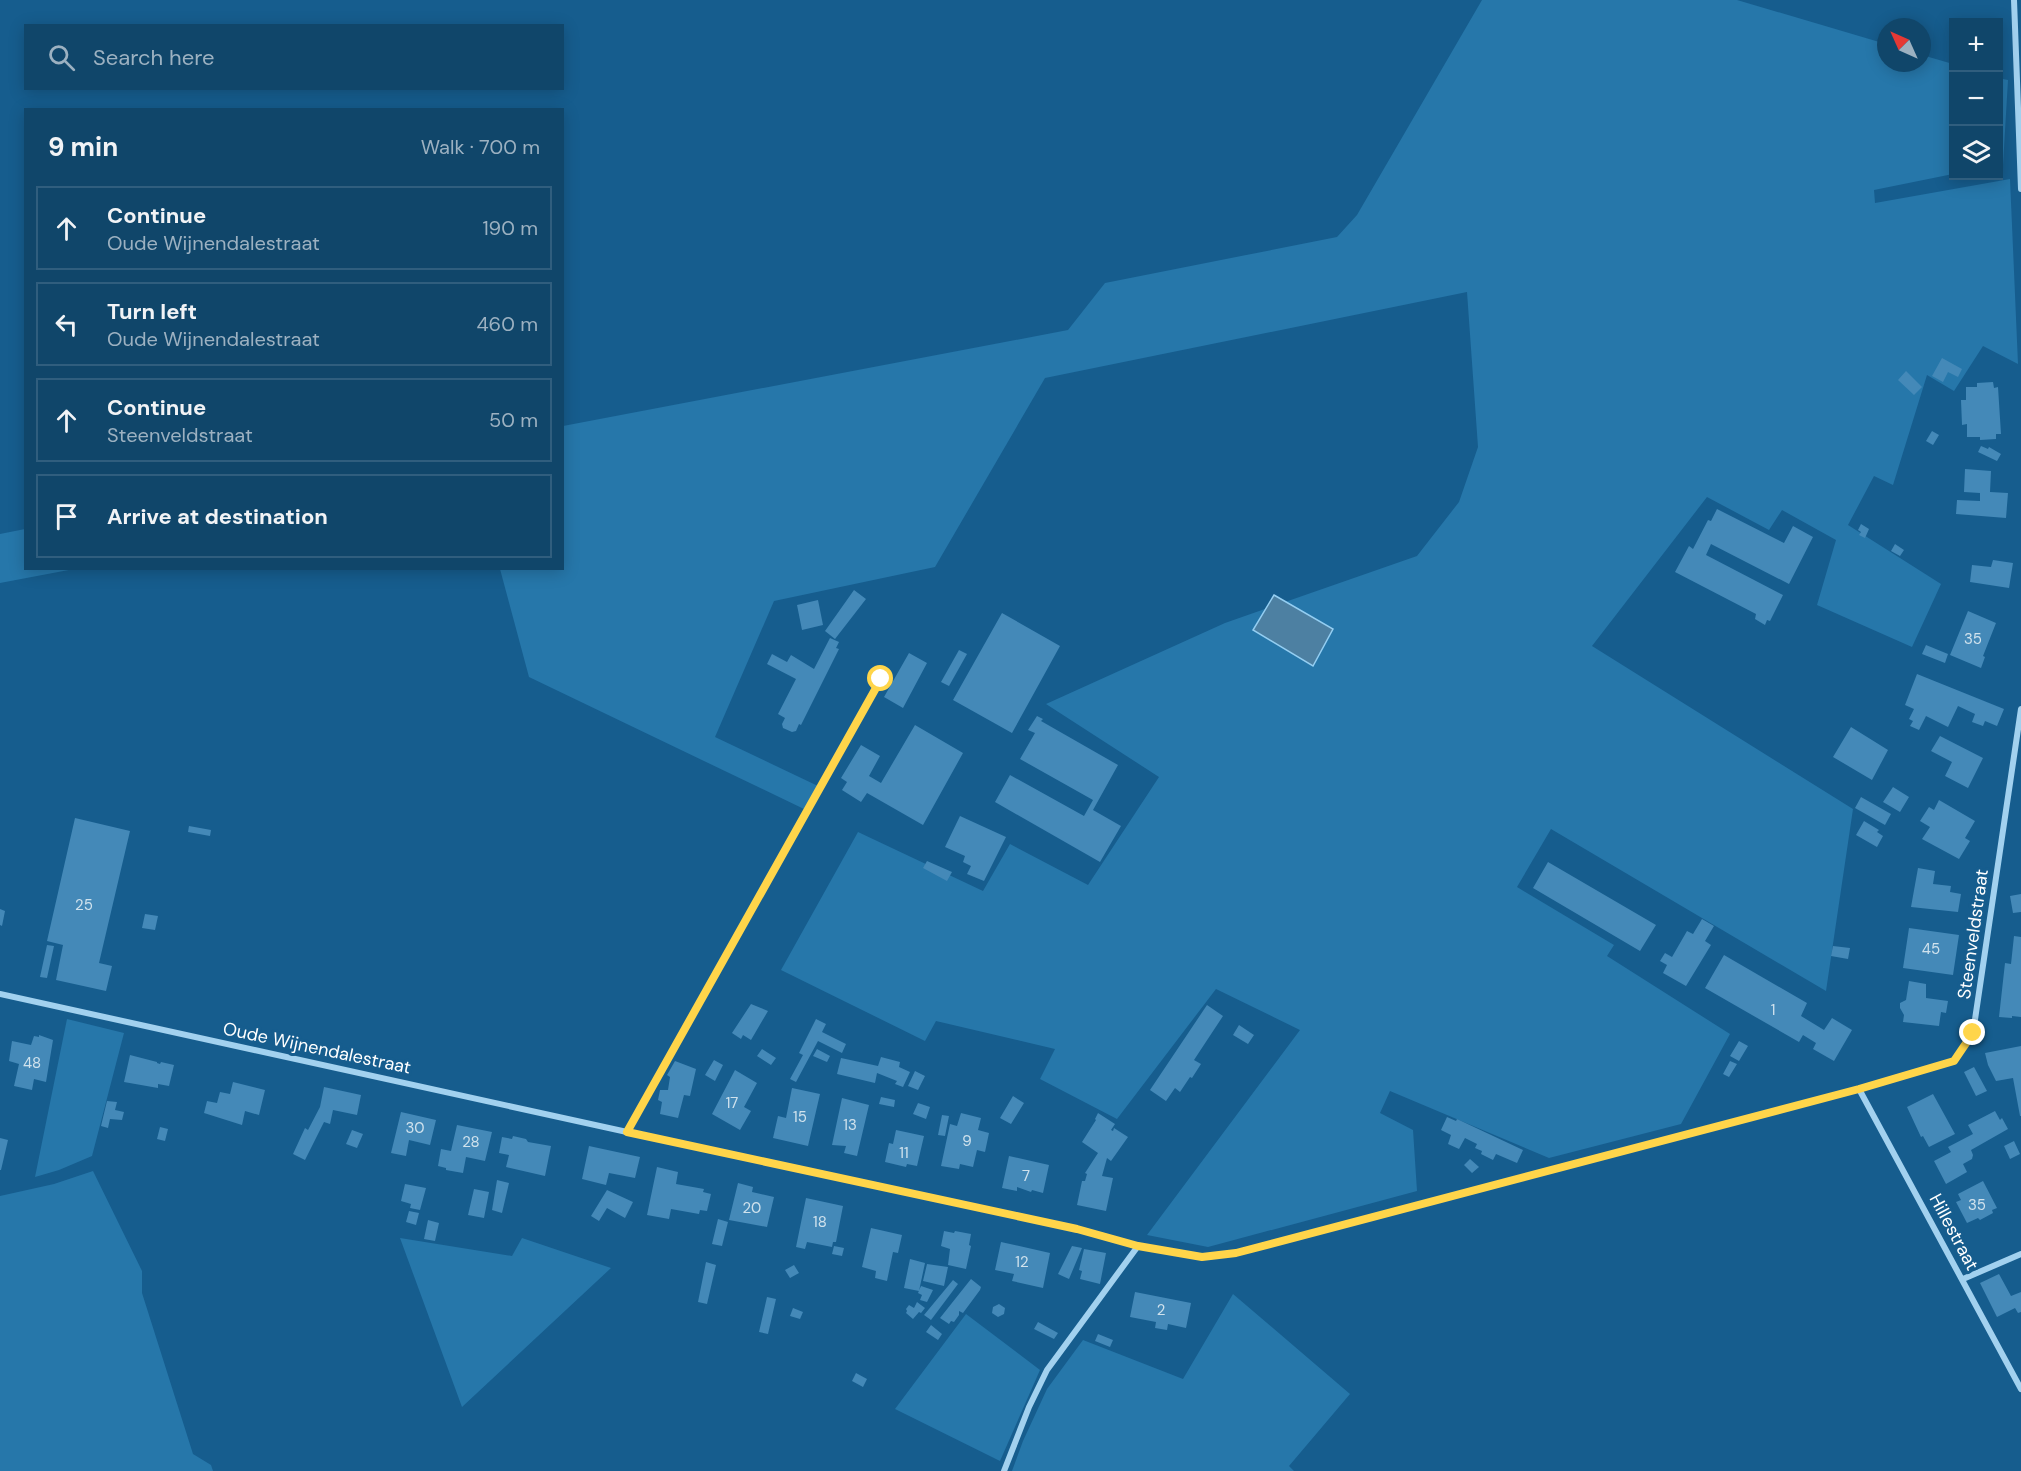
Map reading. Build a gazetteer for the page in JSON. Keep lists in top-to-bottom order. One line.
{"streets":{"street":["Steenveldstraat","Oude Wijnendalestraat","Hillestraat"]},"crossings":[["Steenveldstraat","Oude Wijnendalestraat"],["Steenveldstraat","Hillestraat"],["Oude Wijnendalestraat","Hillestraat"]],"house_numbers":["35","25","45","1","48","17","15","13","30","9","28","11","7","35","20","18","12","2"],"north":"top left","page":{"map_buttons":["+","−"],"search":"Search here","heading":["9 min","Walk · 700 m"],"list":[["Continue","Oude Wijnendalestraat","190 m"],["Turn left","Oude Wijnendalestraat","460 m"],["Continue","Steenveldstraat","50 m"],"Arrive at destination"]}}
